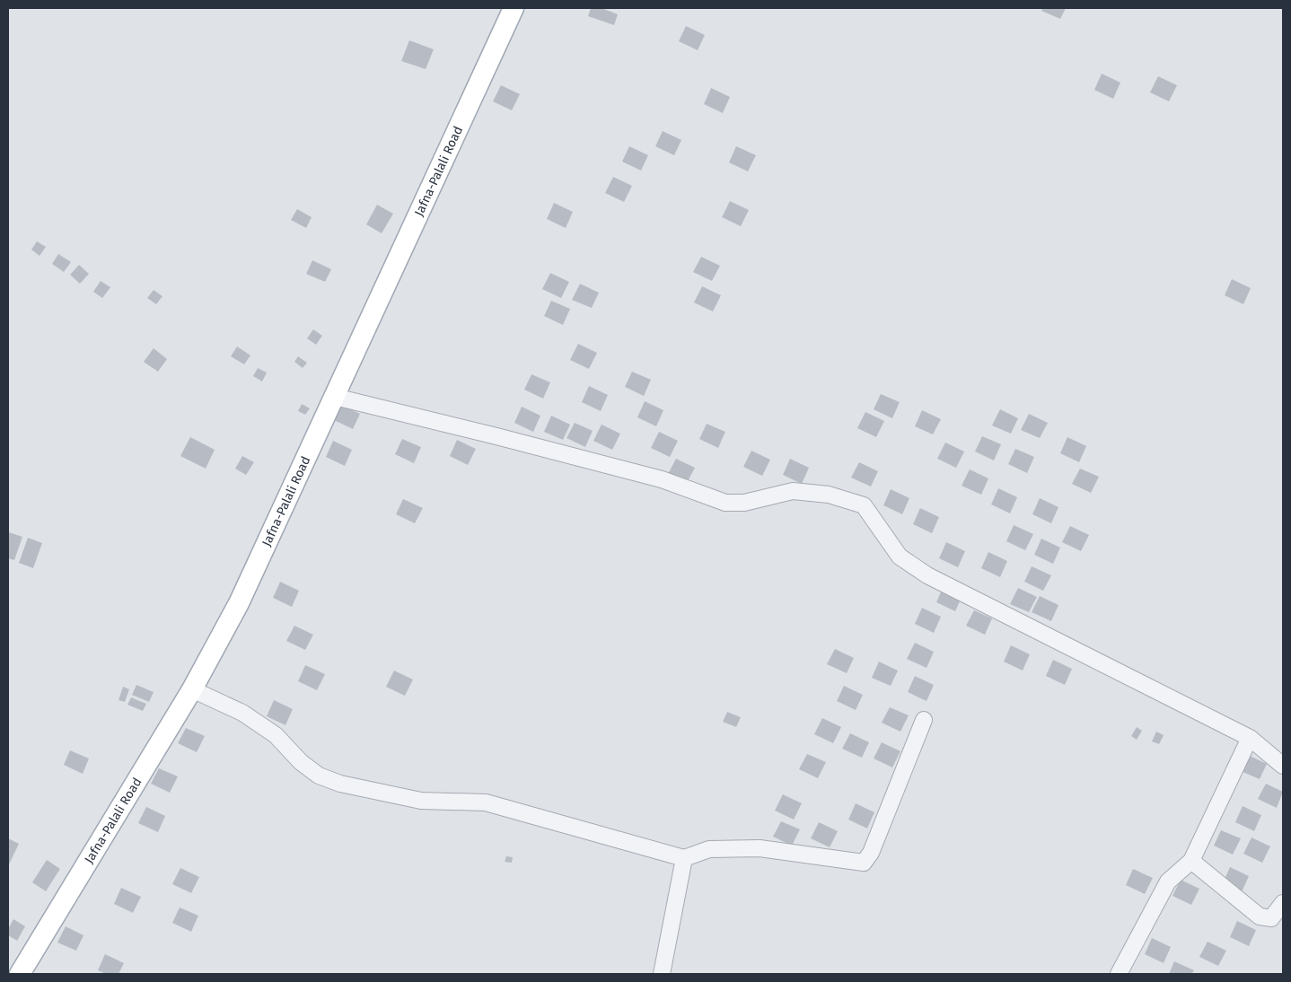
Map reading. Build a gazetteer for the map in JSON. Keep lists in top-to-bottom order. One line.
{"streets":{"main road":["Jafna-Palali Road"]}}
